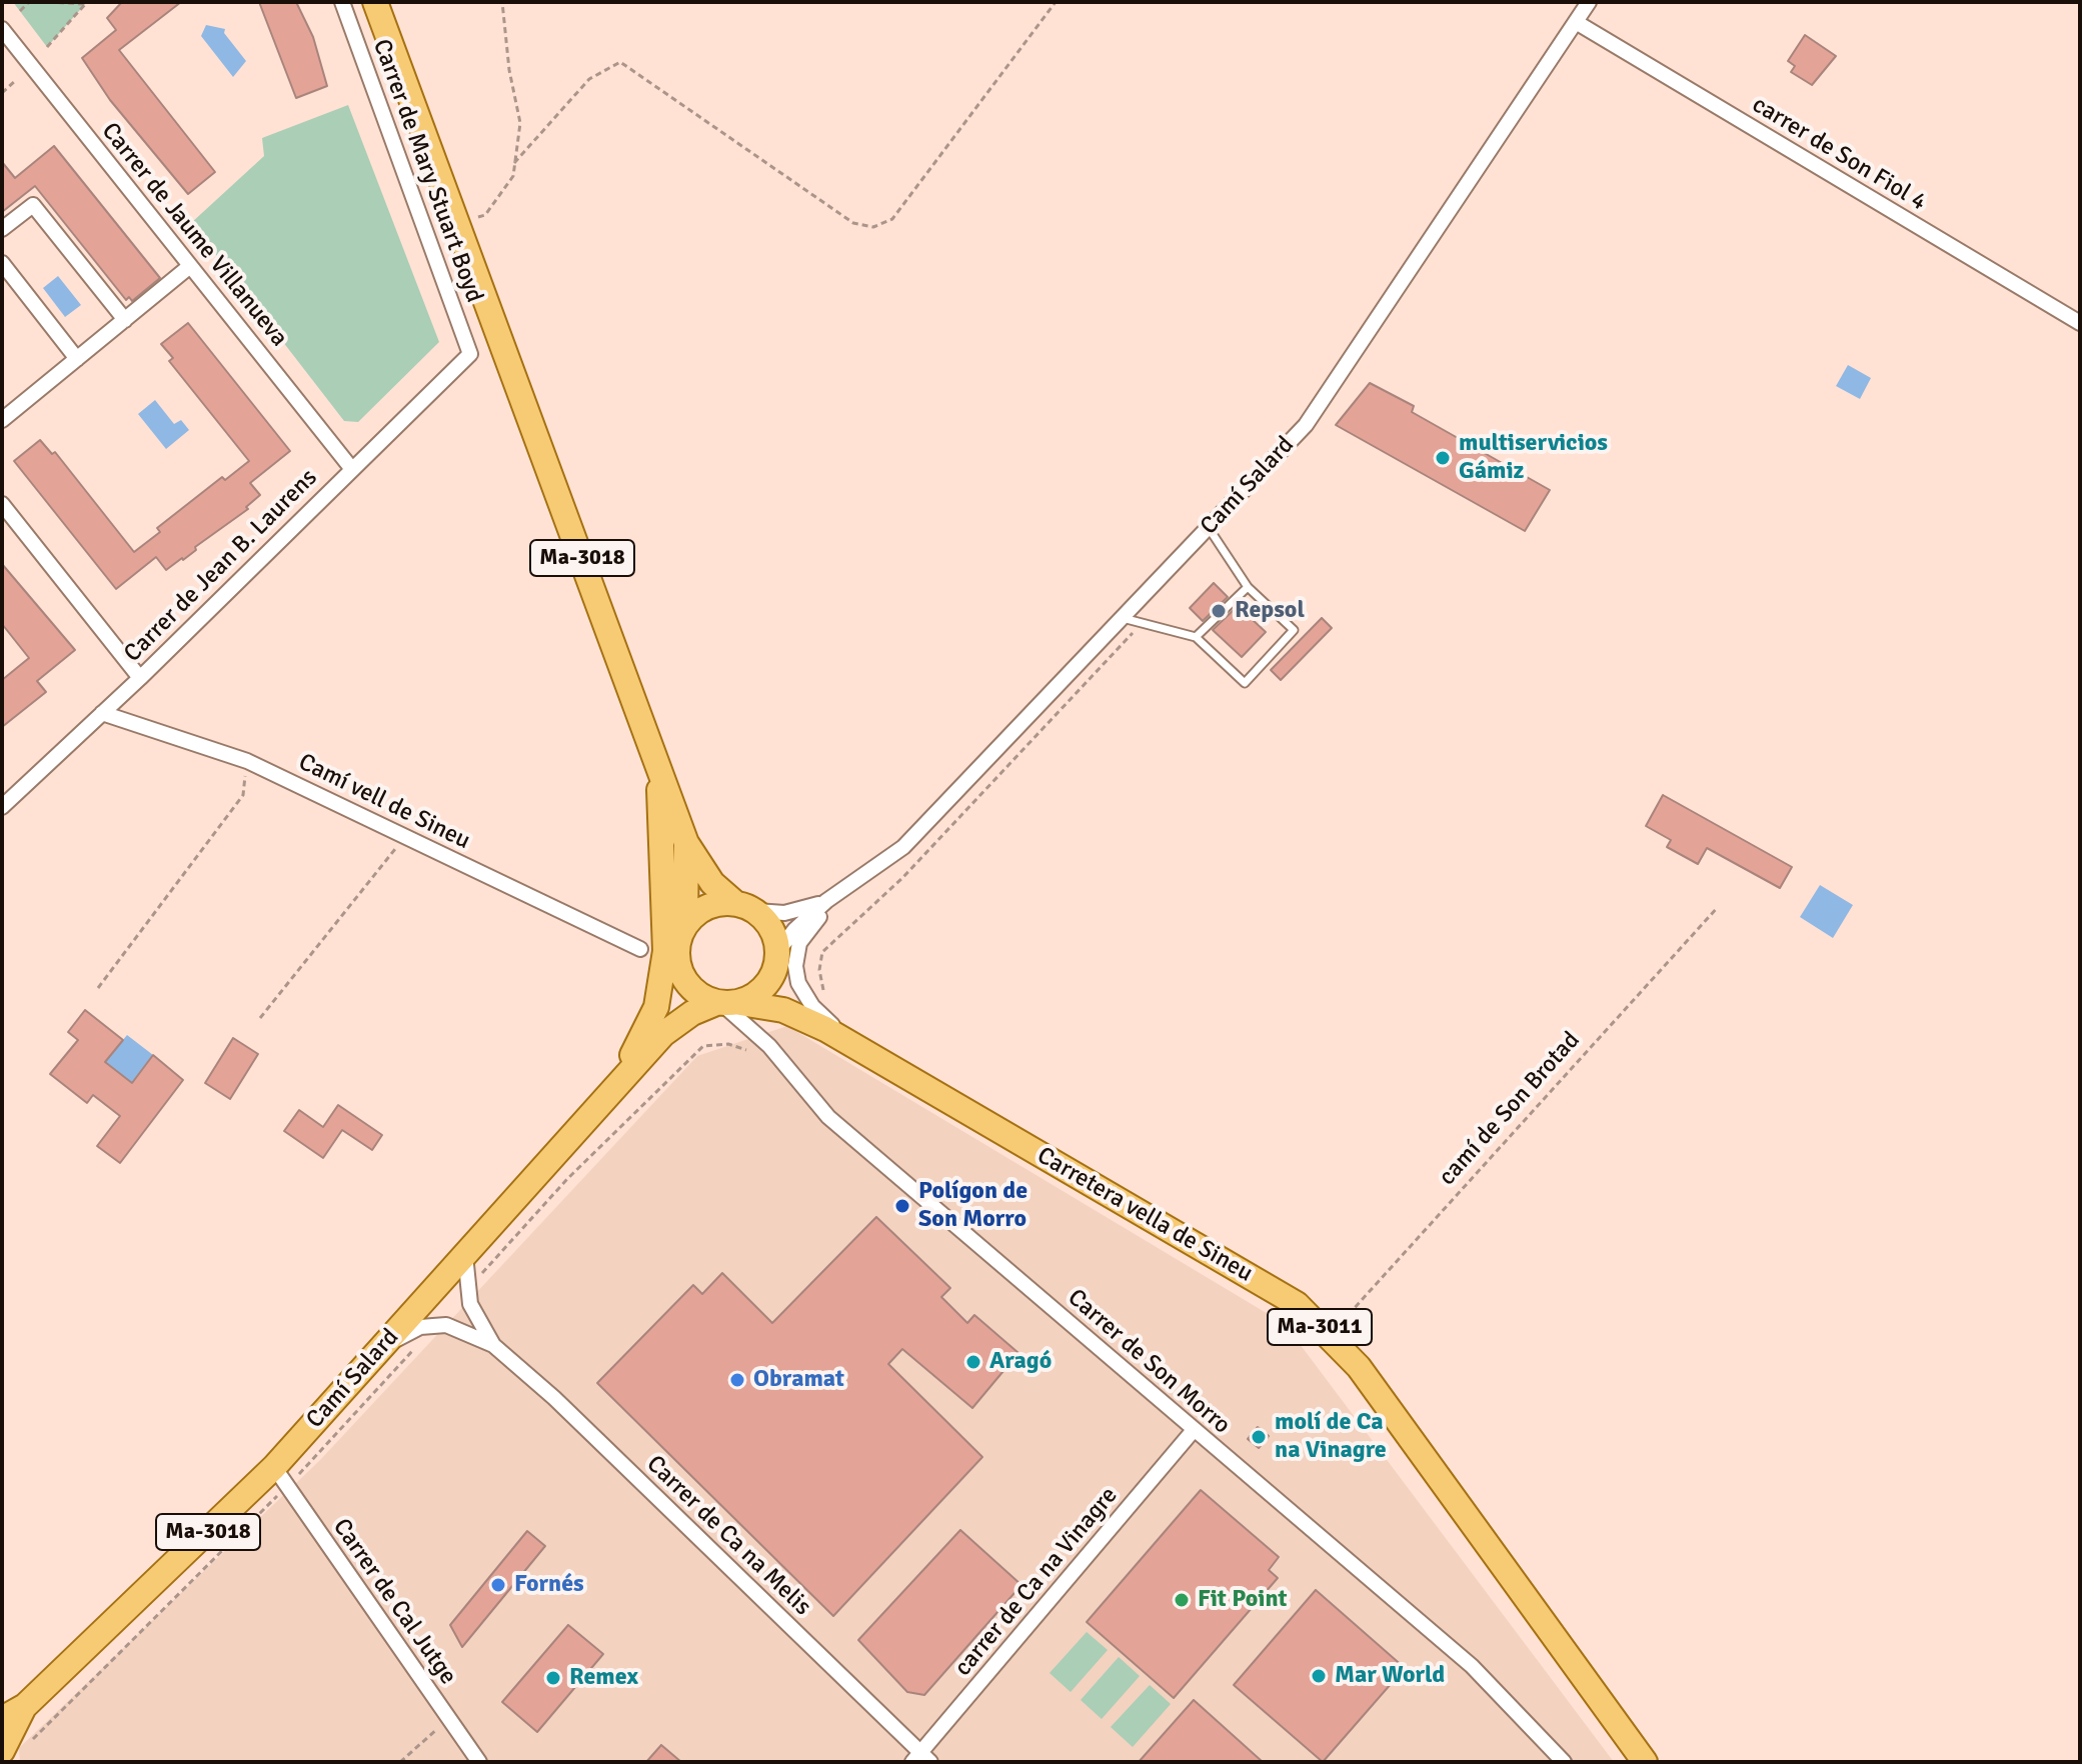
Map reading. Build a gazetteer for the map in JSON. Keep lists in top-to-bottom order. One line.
{"streets":{"main road":["Camí Salard","Ma-3018","Carretera vella de Sineu","Ma-3011"],"street":["carrer de Son Fiol 4","Carrer de Mary Stuart Boyd","Carrer de Jaume Villanueva","Carrer de Jean B. Laurens","Camí vell de Sineu","Carrer de Son Morro","Carrer de Ca na Melis","carrer de Ca na Vinagre","Carrer de Cal Jutge"],"path":["camí de Son Brotad"]},"crossings":[["carrer de Son Fiol 4","Camí Salard"],["Carrer de Mary Stuart Boyd","Carrer de Jean B. Laurens"],["Carrer de Jaume Villanueva","Carrer de Jean B. Laurens"],["Camí Salard","Ma-3018"],["Camí Salard","Carretera vella de Sineu"],["Camí Salard","Carrer de Son Morro"],["Camí Salard","Carrer de Ca na Melis"],["Camí Salard","Carrer de Cal Jutge"],["Ma-3018","Carretera vella de Sineu"],["Ma-3018","Carrer de Son Morro"],["Carrer de Jean B. Laurens","Camí vell de Sineu"],["camí de Son Brotad","Carretera vella de Sineu"],["Carretera vella de Sineu","Carrer de Son Morro"],["Carrer de Son Morro","carrer de Ca na Vinagre"],["Carrer de Ca na Melis","carrer de Ca na Vinagre"]],"places":["multiservicios Gámiz","Repsol","Polígon de Son Morro","Aragó","Obramat","molí de Ca na Vinagre","Fornés","Fit Point","Mar World","Remex"]}
